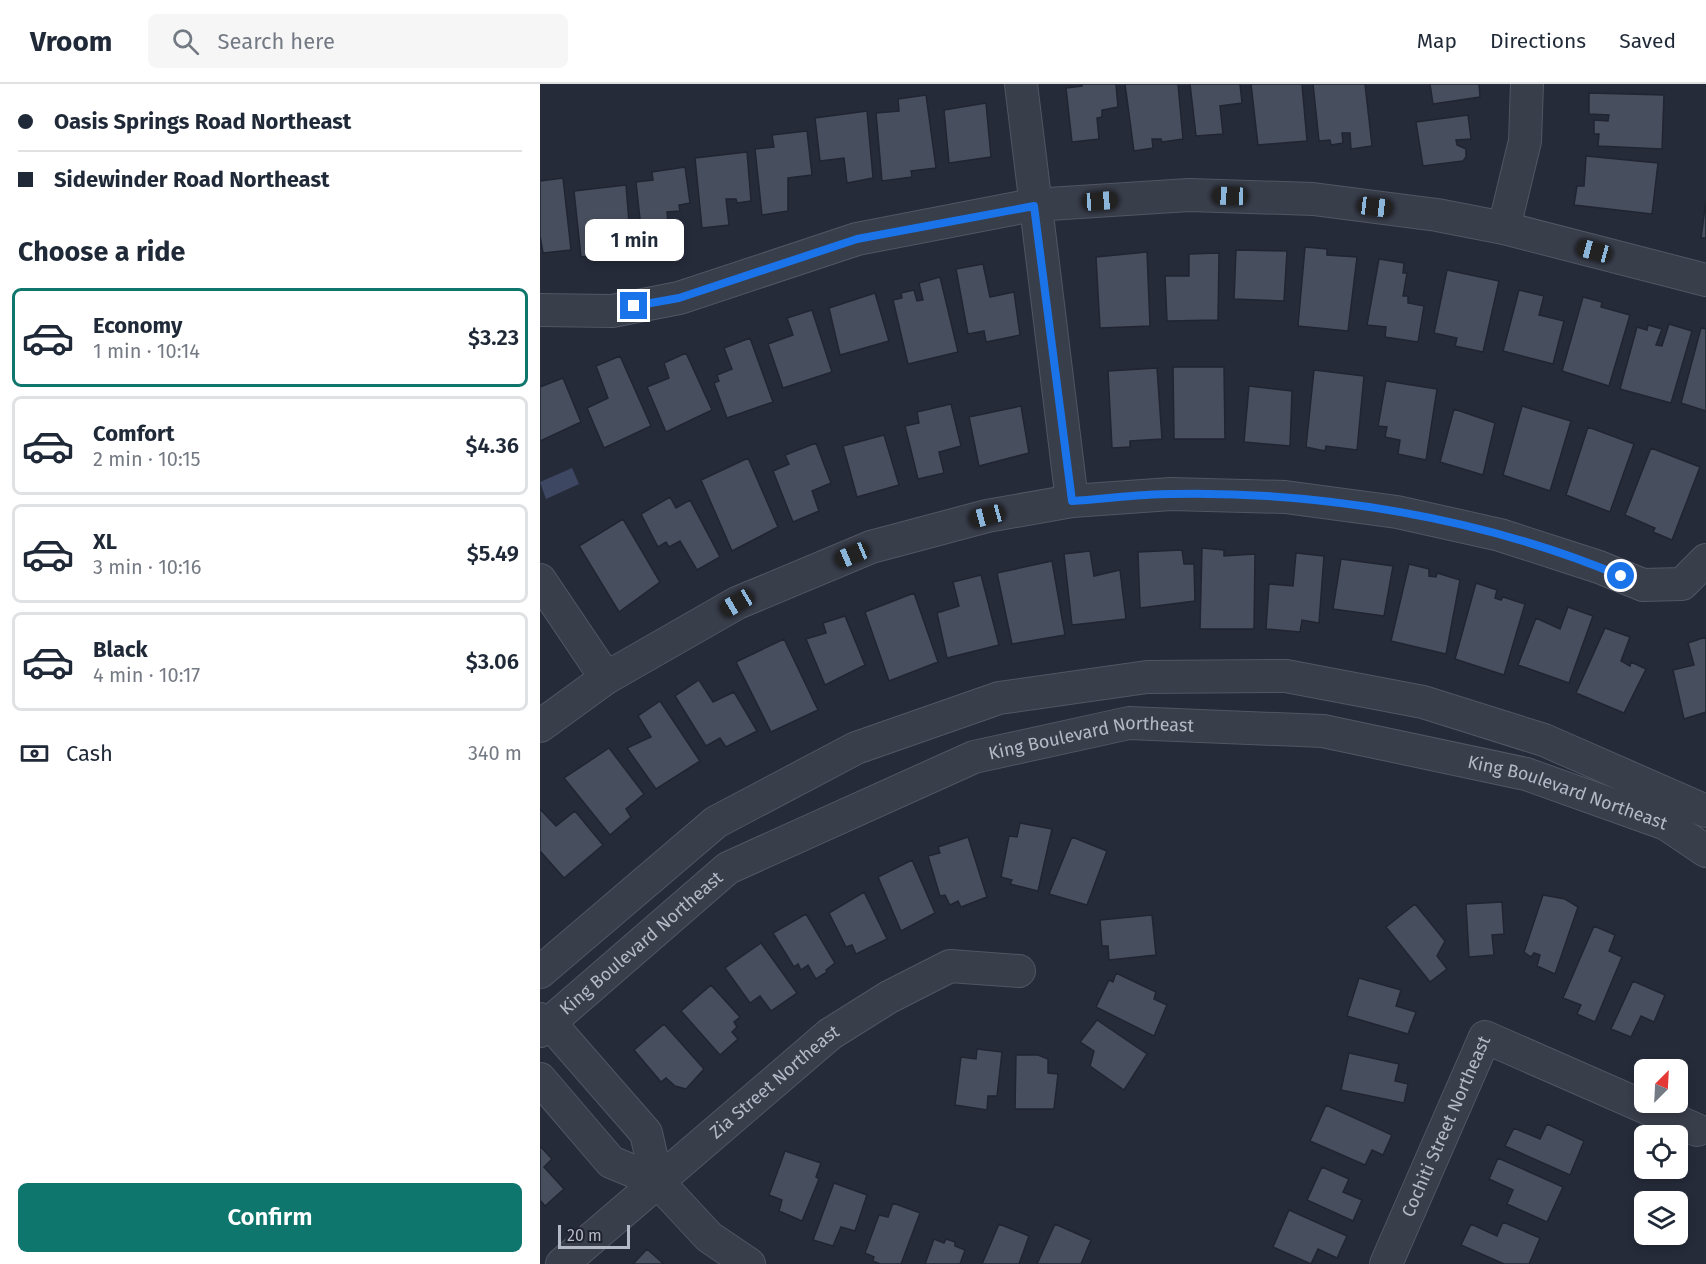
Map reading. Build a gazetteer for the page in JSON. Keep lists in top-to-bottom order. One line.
{"streets":{"street":["King Boulevard Northeast","Zia Street Northeast","Cochiti Street Northeast"]},"scale_bar":"20 m","north":"top right","page":{"header":"Vroom","search":"Search here","nav":["Map","Directions","Saved"],"banner":["Oasis Springs Road Northeast","Sidewinder Road Northeast"],"heading":"Choose a ride","bubble":"1 min","list":[{"name":"Economy","note":"1 min · 10:14","value":"$3.23"},{"name":"Comfort","note":"2 min · 10:15","value":"$4.36"},{"name":"XL","note":"3 min · 10:16","value":"$5.49"},{"name":"Black","note":"4 min · 10:17","value":"$3.06"}],"pay":["Cash","340 m"],"buttons":"Confirm","scale":"20 m"}}
